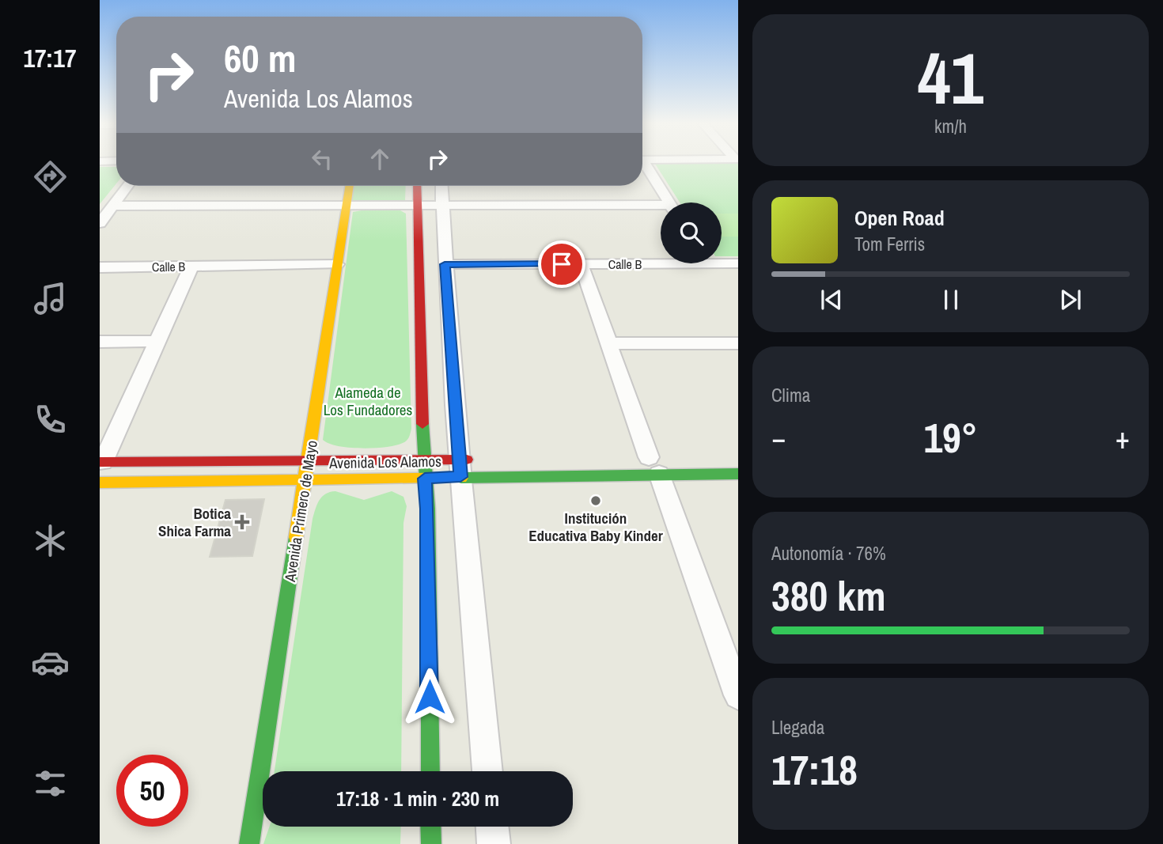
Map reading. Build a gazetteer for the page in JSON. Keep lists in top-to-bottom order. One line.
{"streets":{"main road":["Avenida Los Alamos","Avenida Primero de Mayo"],"street":["Calle B"]},"crossings":[["Calle B","Avenida Primero de Mayo"],["Avenida Los Alamos","Avenida Primero de Mayo"]],"parks":["Alameda de Los Fundadores"],"places":{"other":["Institución Educativa Baby Kinder"],"health":["Botica Shica Farma"]},"page":{"tabs":"17:17","tile":[["41","km/h"],"Clima",["Autonomía · 76%","380 km"],["Llegada","17:18"]],"turn":["60 m","Avenida Los Alamos"],"song":["Open Road","Tom Ferris"],"heat":["−","19°","+"],"limit":"50","trip":"17:18 · 1 min · 230 m"}}
